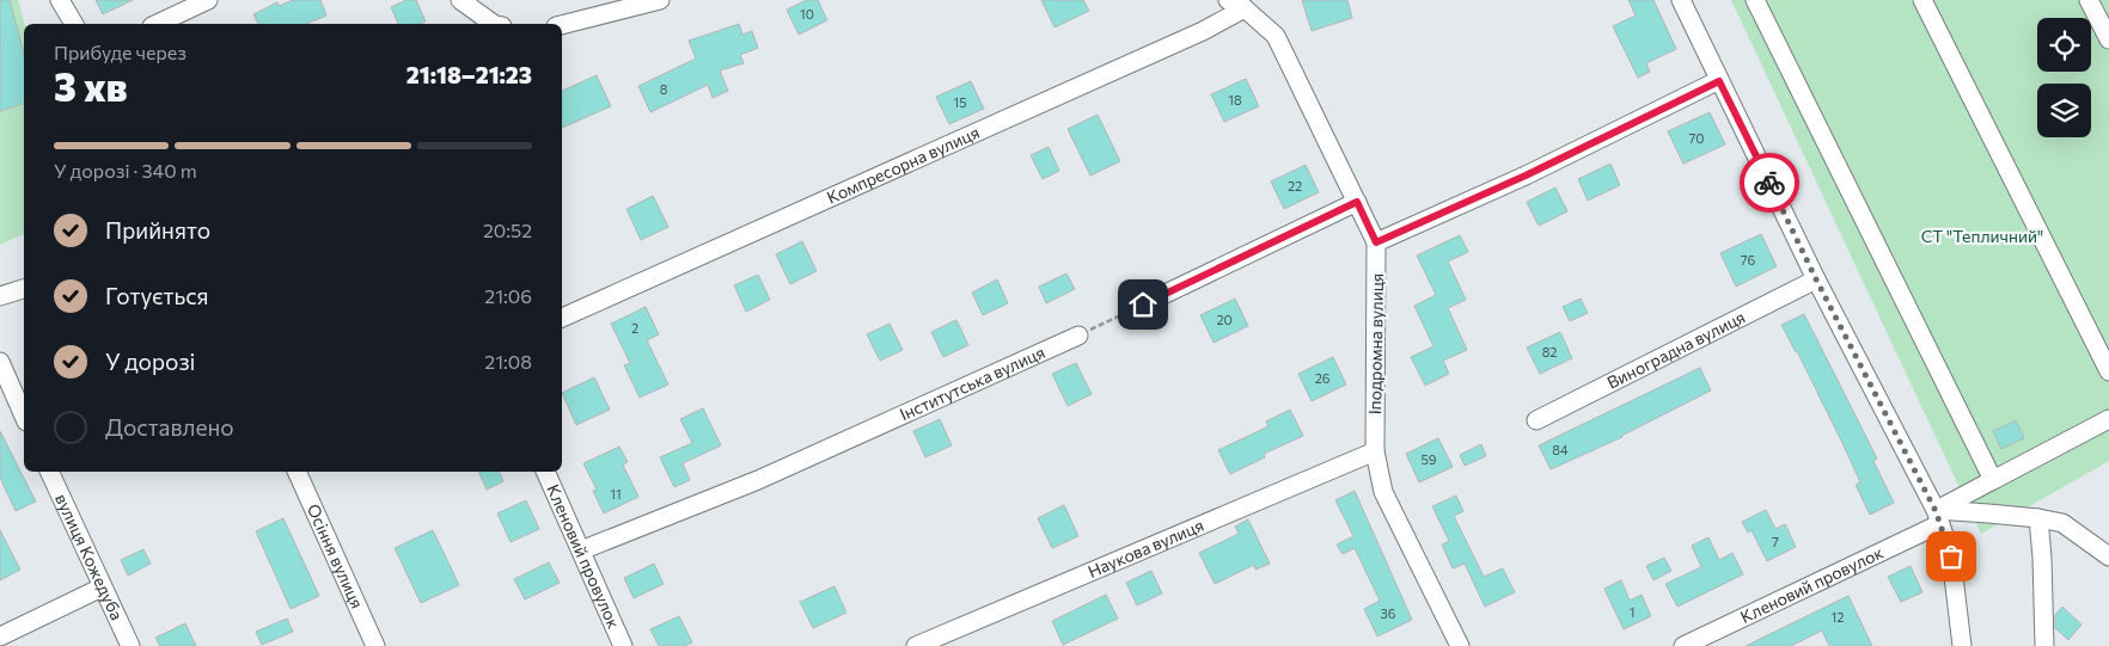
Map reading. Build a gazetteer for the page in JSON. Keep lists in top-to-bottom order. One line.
{"streets":{"street":["Компресорна вулиця","Іподромна вулиця","Виноградна вулиця","Інститутська вулиця","Наукова вулиця","вулиця Кожедуба","Осіння вулиця","Кленовий провулок"]},"crossings":[["Компресорна вулиця","Іподромна вулиця"],["Іподромна вулиця","Наукова вулиця"],["Інститутська вулиця","Кленовий провулок"]],"parks":["СТ \"Тепличний\""],"house_numbers":["10","8","18","15","70","22","76","20","2","82","26","84","59","11","7","1","36","12"],"page":{"heading":["3 хв","Прибуде через","21:18–21:23"],"bar":"У дорозі · 340 m","list":[["Прийнято","20:52"],["Готується","21:06"],["У дорозі","21:08"],"Доставлено"]}}
